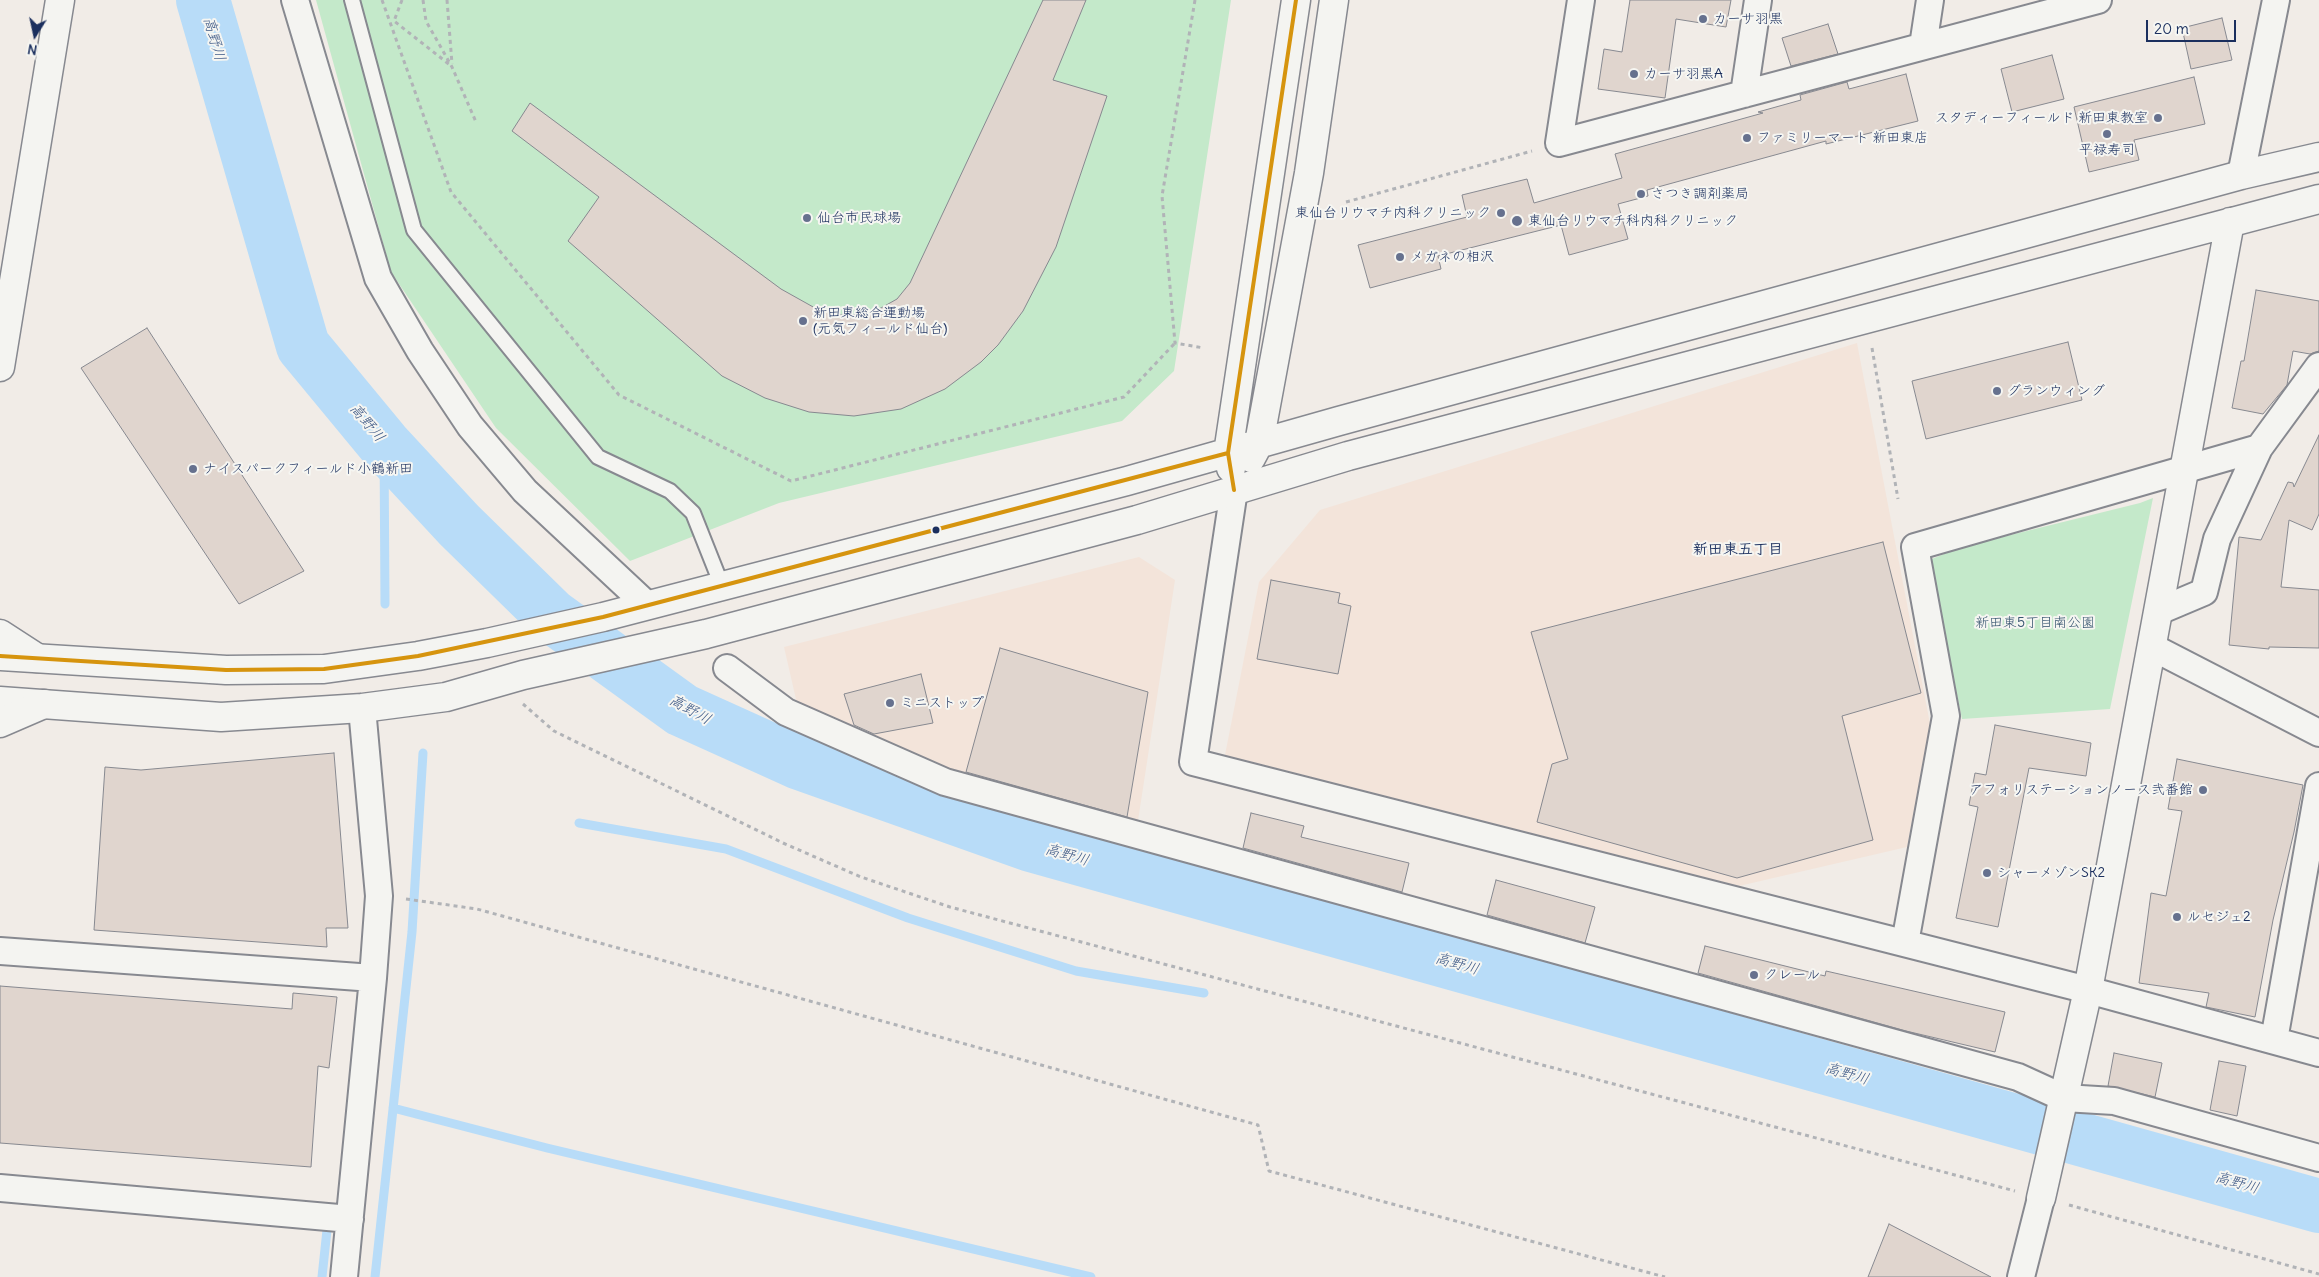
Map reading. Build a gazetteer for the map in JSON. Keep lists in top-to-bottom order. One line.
{"districts":["新田東五丁目"],"water":["高野川"],"parks":["新田東5丁目南公園"],"places":["カーサ羽黒","カーサ羽黒A","スタディーフィールド 新田東教室","平禄寿司","ファミリーマート 新田東店","さつき調剤薬局","東仙台リウマチ内科クリニック","仙台市民球場","東仙台リウマチ科内科クリニック","メガネの相沢","新田東総合運動場 (元気フィールド仙台)","グランウィング","ナイスパークフィールド小鶴新田","ミニストップ","アフォリステーションノース弐番館","シャーメゾンSK2","ルセジェ2","クレール"],"scale_bar":"20 m","north":"bottom"}
